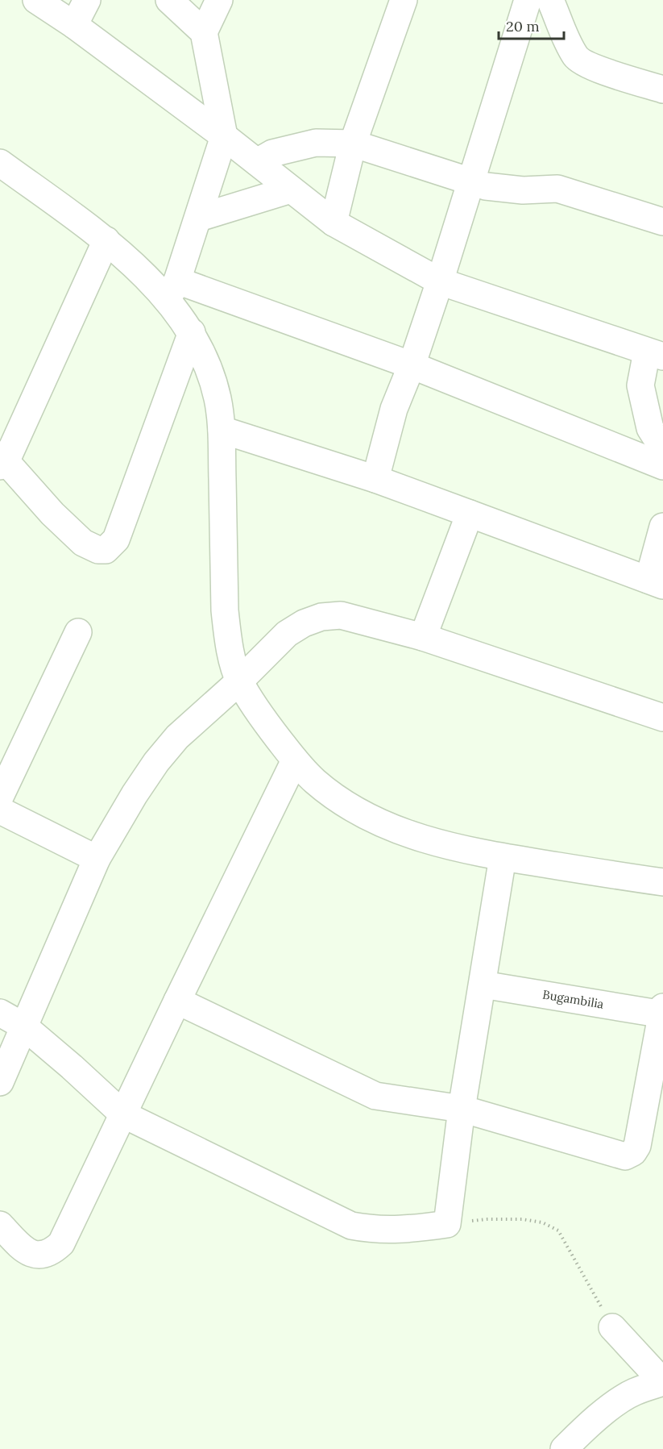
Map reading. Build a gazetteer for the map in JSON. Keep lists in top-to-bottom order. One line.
{"streets":{"street":["Bugambilia"]},"scale_bar":"20 m"}
